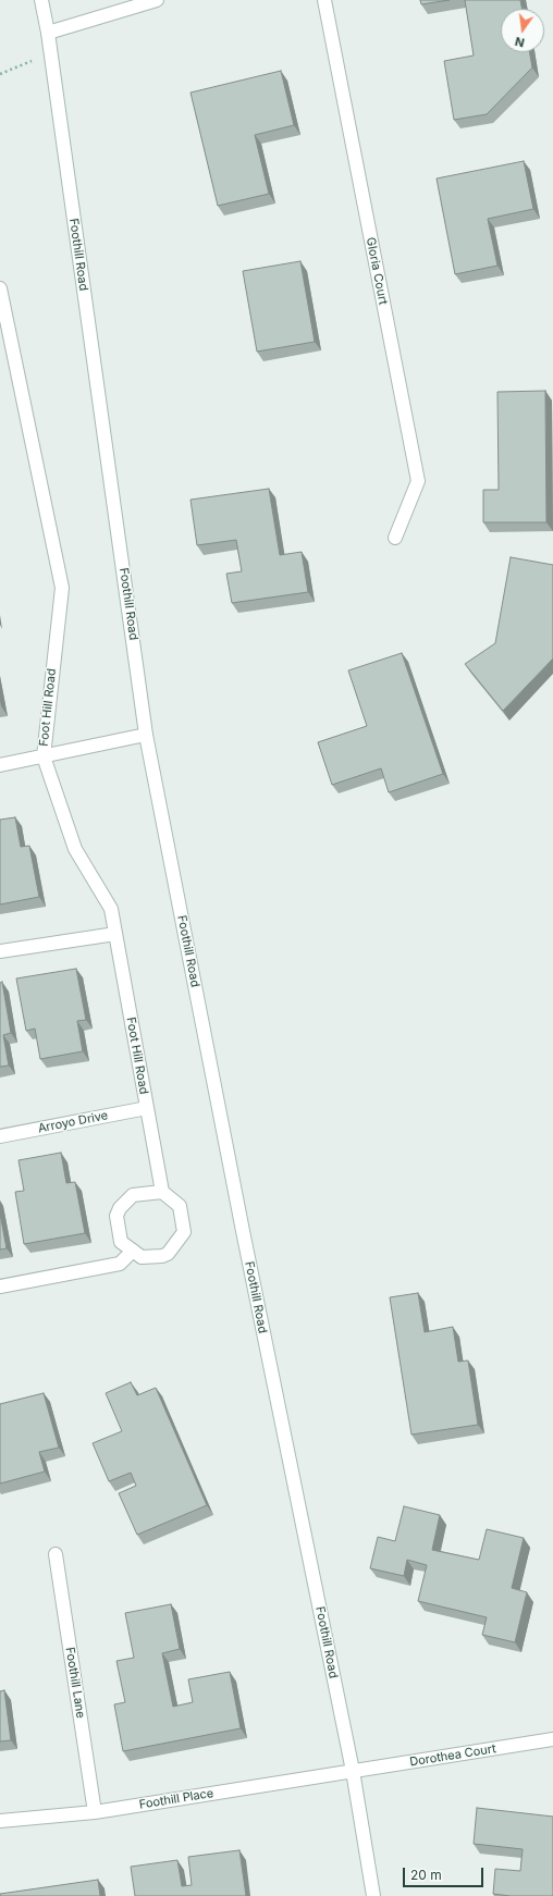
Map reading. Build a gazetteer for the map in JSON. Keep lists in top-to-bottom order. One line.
{"streets":{"street":["Foothill Road","Gloria Court","Foot Hill Road","Arroyo Drive","Foothill Lane","Dorothea Court","Foothill Place"]},"crossings":[["Foothill Road","Dorothea Court"],["Foothill Road","Foothill Place"],["Foot Hill Road","Arroyo Drive"],["Foothill Lane","Foothill Place"],["Dorothea Court","Foothill Place"]],"scale_bar":"20 m","north":"bottom"}
